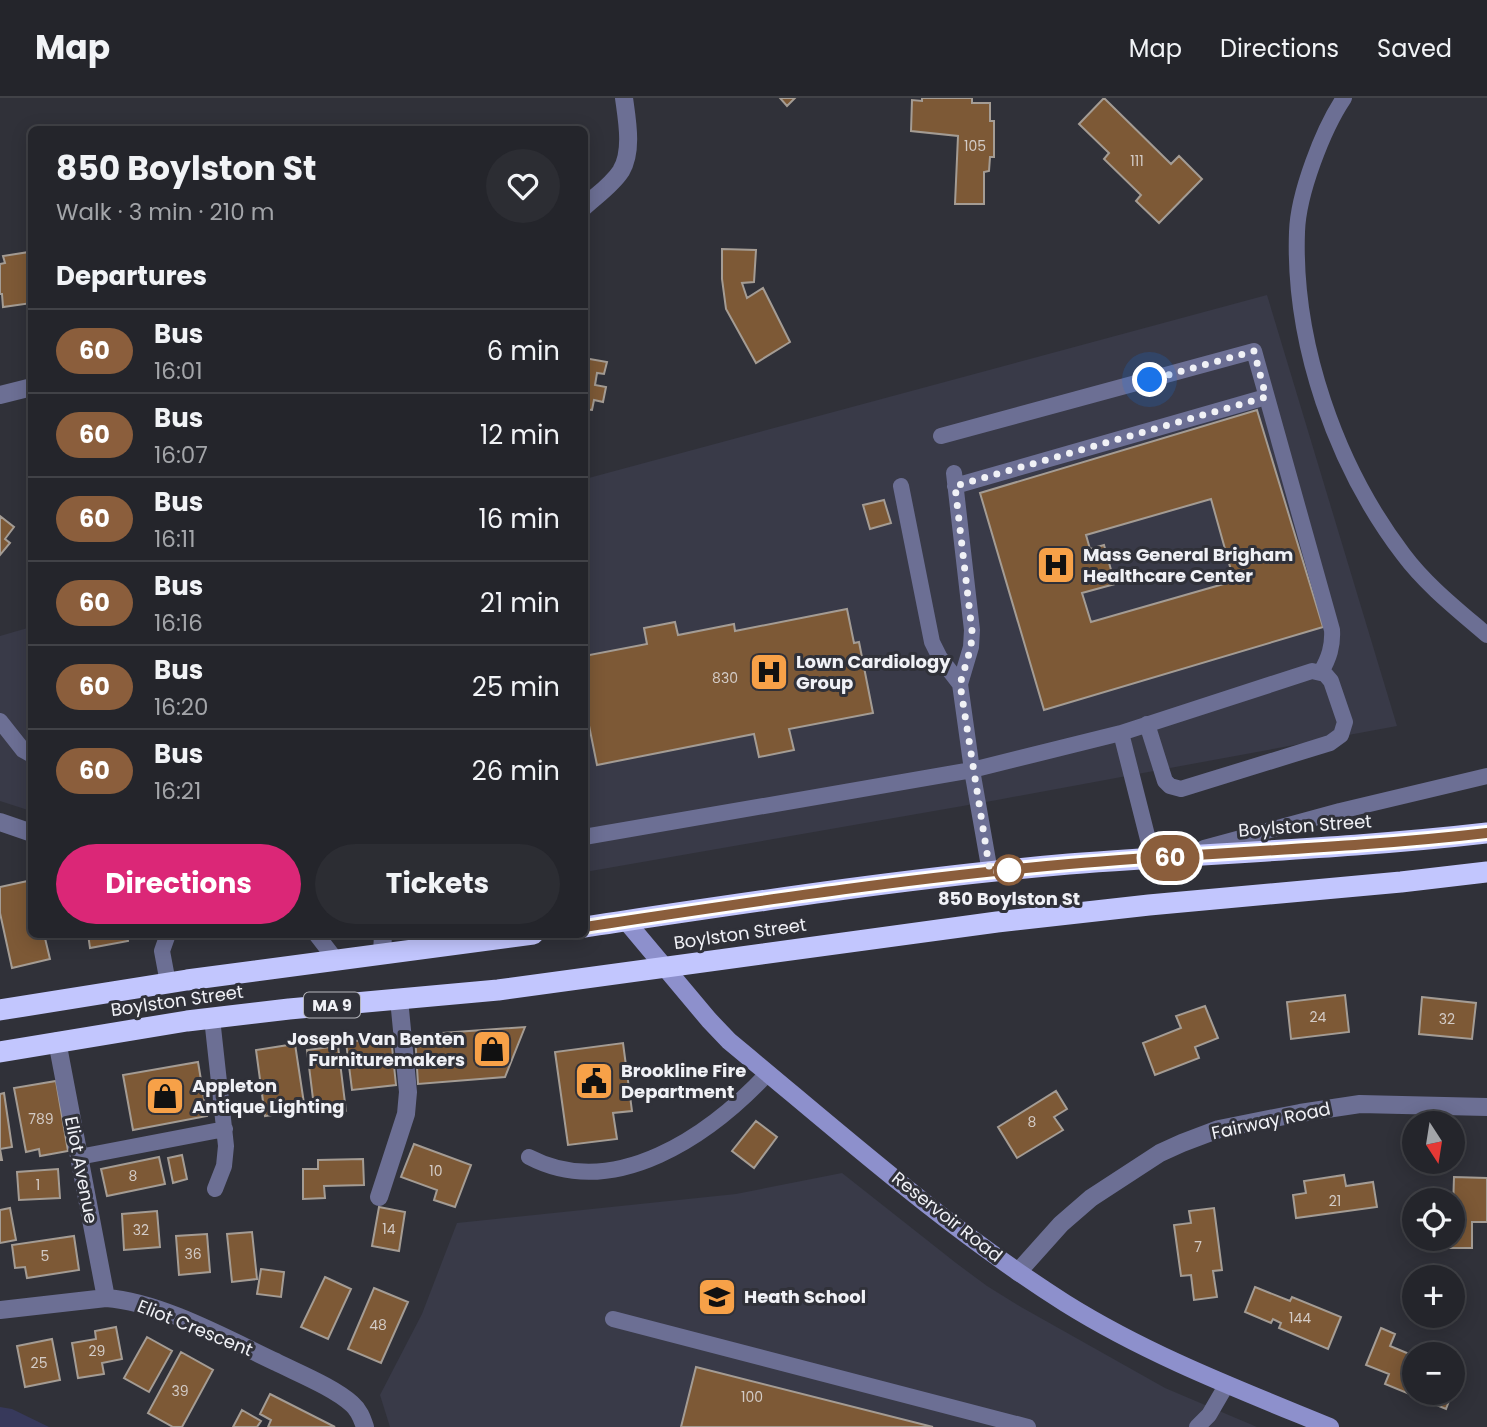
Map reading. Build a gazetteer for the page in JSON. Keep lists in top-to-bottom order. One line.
{"streets":{"highway":["Boylston Street","MA 9"],"street":["Fairway Road","Eliot Avenue","Reservoir Road","Eliot Crescent"]},"crossings":[["Boylston Street","Eliot Avenue"],["Boylston Street","Reservoir Road"],["Fairway Road","Reservoir Road"],["Eliot Avenue","Eliot Crescent"]],"places":{"hospital":["Mass General Brigham Healthcare Center","Lown Cardiology Group"],"other":["850 Boylston St"],"shop":["Joseph Van Benten Furnituremakers","Appleton Antique Lighting"],"public building":["Brookline Fire Department"],"school or university":["Heath School"]},"lines":["bus line 60"],"house_numbers":["105","111","830","24","32","789","8","10","8","1","21","14","32","7","36","5","144","48","29","25","39","100"],"north":"bottom","page":{"header":"Map","nav":["Map","Directions","Saved"],"on_map":"60","heading":[["850 Boylston St","Walk · 3 min · 210 m"],"Departures"],"list":[{"mark":"60","name":"Bus","note":"16:01","value":"6 min"},{"mark":"60","name":"Bus","note":"16:07","value":"12 min"},{"mark":"60","name":"Bus","note":"16:11","value":"16 min"},{"mark":"60","name":"Bus","note":"16:16","value":"21 min"},{"mark":"60","name":"Bus","note":"16:20","value":"25 min"},{"mark":"60","name":"Bus","note":"16:21","value":"26 min"}],"buttons":["Directions","Tickets"],"map_buttons":["+","−"]}}
